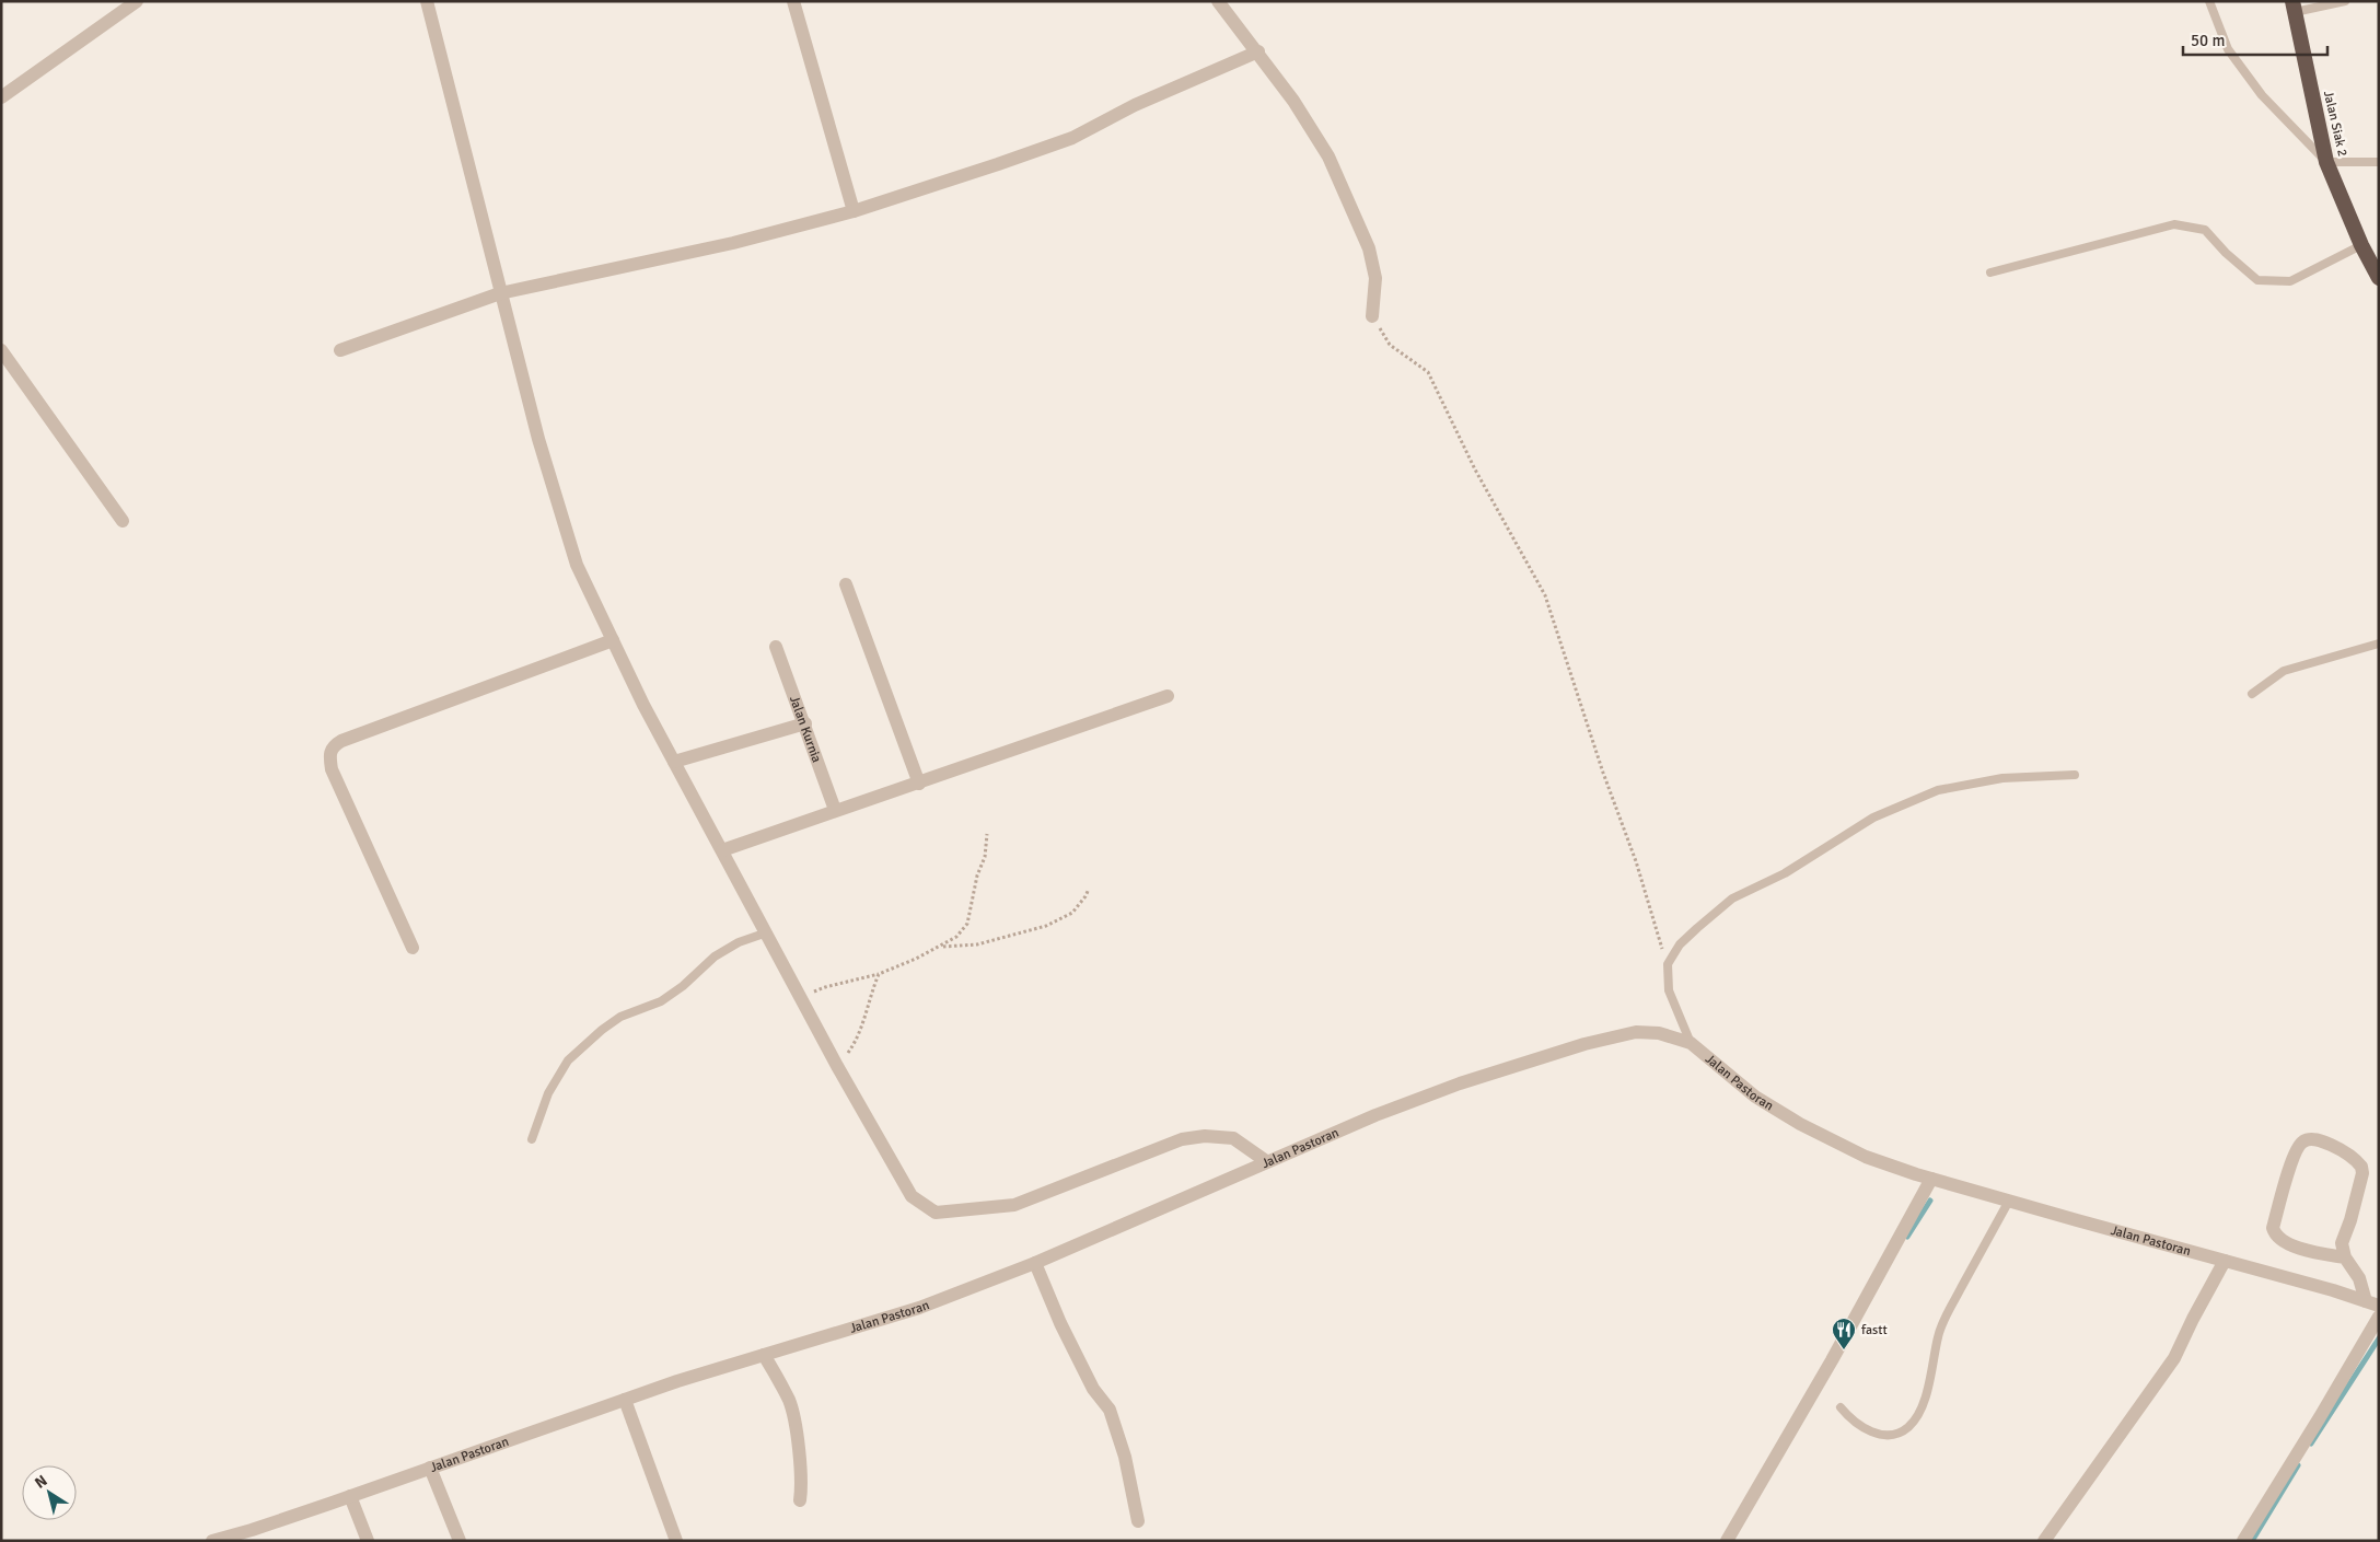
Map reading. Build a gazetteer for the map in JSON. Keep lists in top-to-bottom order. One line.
{"streets":{"highway":["Jalan Siak 2"],"street":["Jalan Kurnia","Jalan Pastoran"]},"places":{"restaurant":["fastt"]},"scale_bar":"50 m","north":"top left"}
